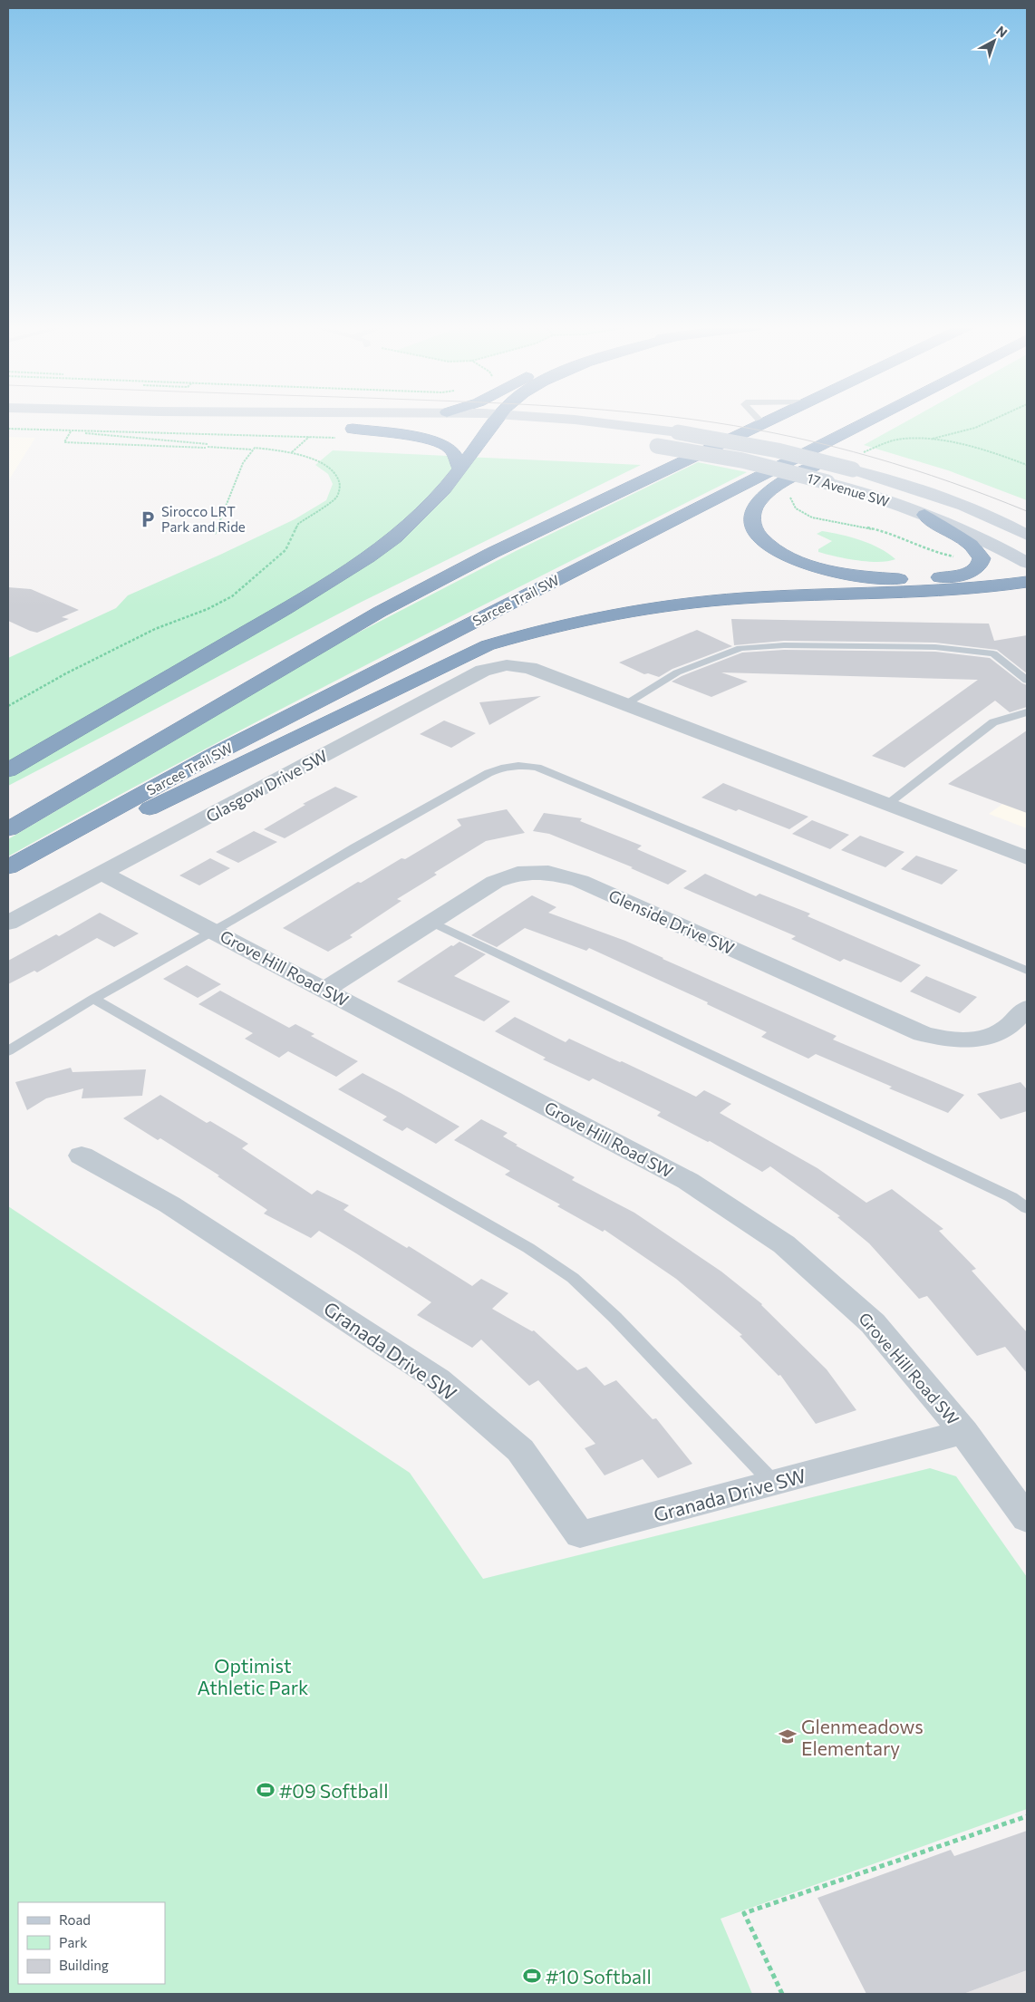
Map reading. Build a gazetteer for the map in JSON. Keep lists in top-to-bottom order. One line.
{"streets":{"highway":["Sarcee Trail SW"],"main road":["17 Avenue SW"],"street":["Glasgow Drive SW","Glenside Drive SW","Grove Hill Road SW","Granada Drive SW"]},"crossings":[["Glasgow Drive SW","Grove Hill Road SW"],["Glenside Drive SW","Grove Hill Road SW"],["Grove Hill Road SW","Granada Drive SW"]],"parks":["Optimist Athletic Park"],"places":{"parking":["Sirocco LRT Park and Ride"],"school or university":["Glenmeadows Elementary"],"sports":["#09 Softball","#10 Softball"]},"legend":["Road","Park","Building"],"north":"top right"}
